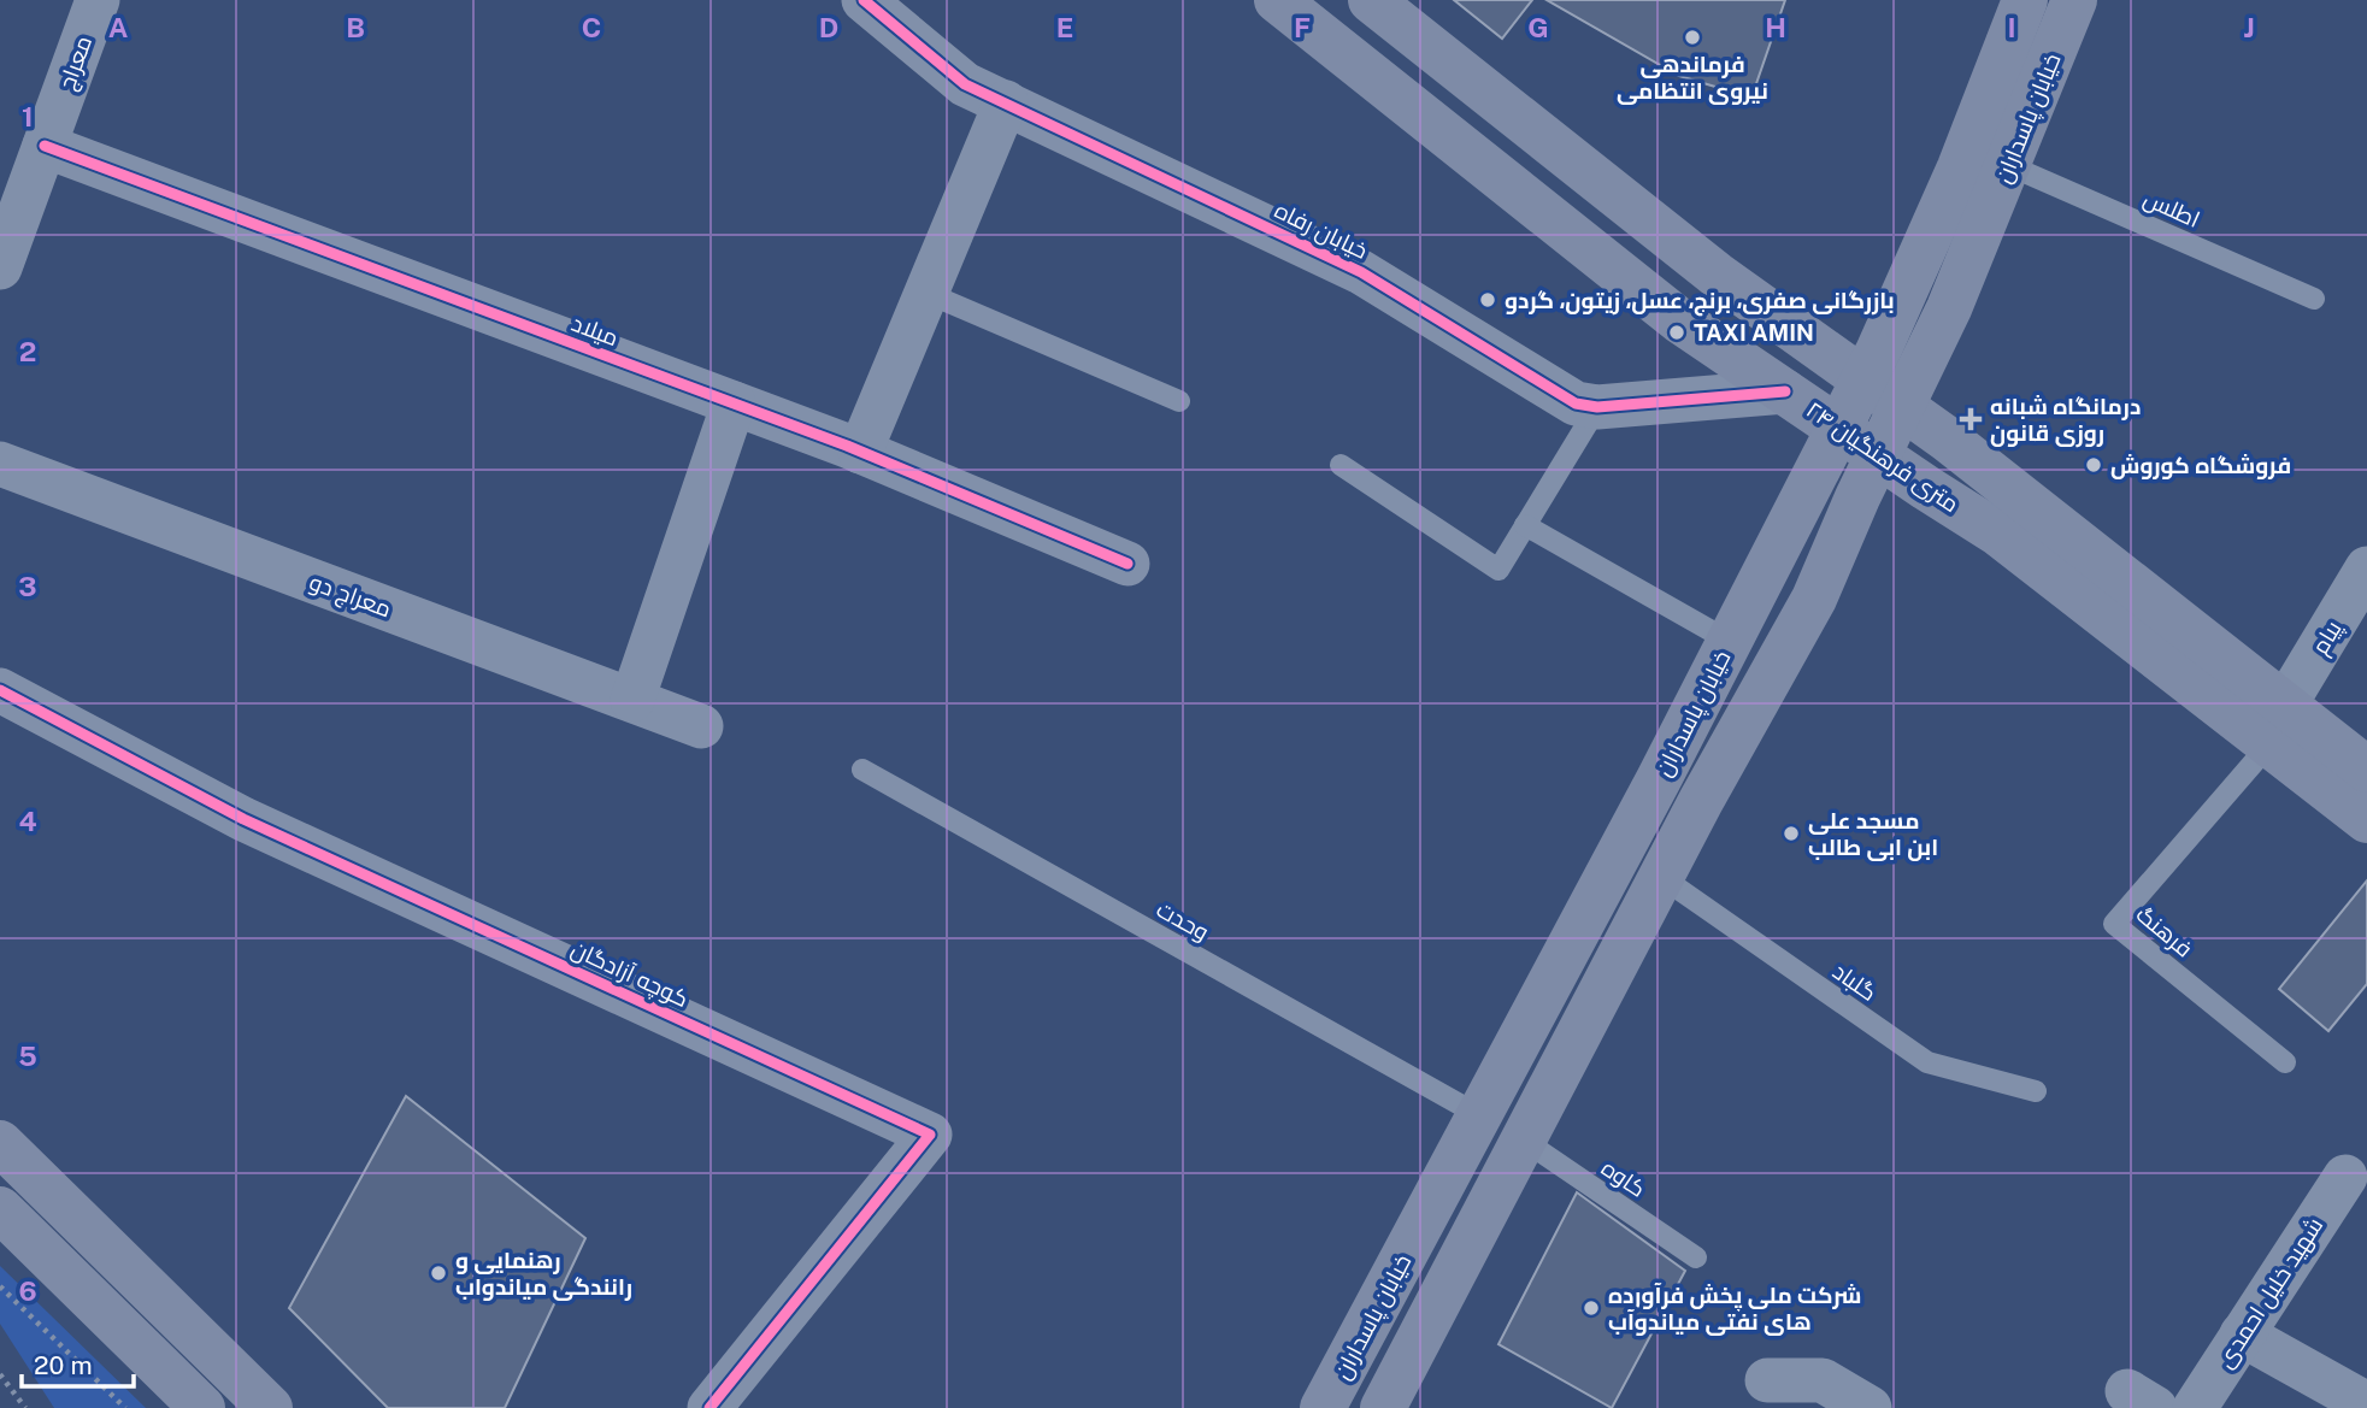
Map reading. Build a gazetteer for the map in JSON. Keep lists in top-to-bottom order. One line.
{"streets":{"main road":["خیابان پاسداران","۲۴ متری فرهنگیان"],"street":["معراج","خیابان رفاه","میلاد","معراج دو","پیام","کوچه آزادگان","شهید خلیل احمدی"],"lane":["اطلس","وحدت","فرهنگ","گلباد","کاوه"]},"crossings":[["معراج","میلاد"],["خیابان پاسداران","اطلس"],["خیابان پاسداران","۲۴ متری فرهنگیان"],["خیابان پاسداران","وحدت"],["خیابان پاسداران","گلباد"],["خیابان پاسداران","کاوه"],["خیابان رفاه","۲۴ متری فرهنگیان"],["۲۴ متری فرهنگیان","پیام"],["۲۴ متری فرهنگیان","فرهنگ"],["پیام","فرهنگ"]],"places":{"other":["فرماندهی نیروی انتظامی","بازرگانی صفری، برنج، عسل، زیتون، گردو","TAXI AMIN","فروشگاه کوروش","مسجد علی ابن ابی طالب","رهنمایی و رانندگی میاندواب","شرکت ملی پخش فرآورده های نفتی میاندوآب"],"health":["درمانگاه شبانه روزی قانون"]},"scale_bar":"20 m","grid":{"columns":["A","B","C","D","E","F","G","H","I","J"],"rows":["1","2","3","4","5","6"]}}
